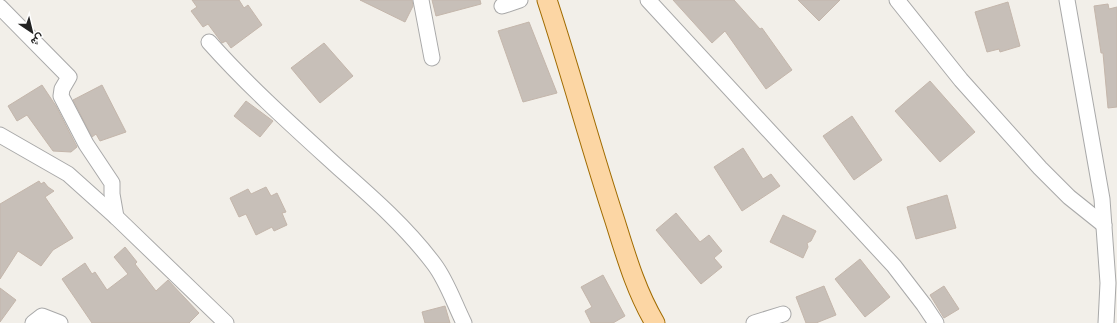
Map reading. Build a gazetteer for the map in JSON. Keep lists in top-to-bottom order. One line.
{"north":"bottom right"}
